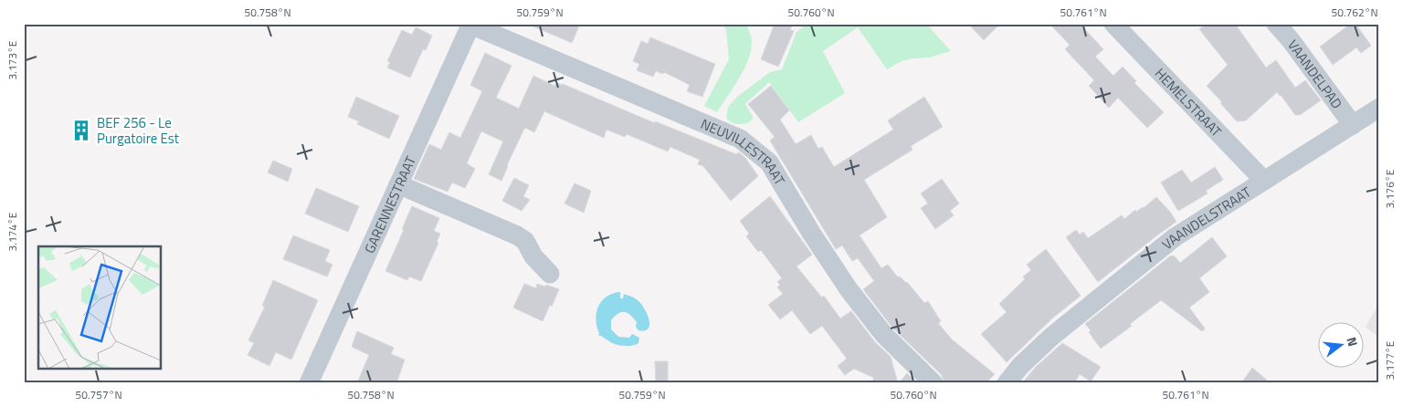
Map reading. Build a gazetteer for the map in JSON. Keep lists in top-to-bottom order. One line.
{"streets":{"street":["VAANDELPAD","HEMELSTRAAT","NEUVILLESTRAAT","GARENNESTRAAT","VAANDELSTRAAT"]},"crossings":[["VAANDELPAD","VAANDELSTRAAT"],["HEMELSTRAAT","VAANDELSTRAAT"],["NEUVILLESTRAAT","GARENNESTRAAT"]],"places":{"building":["BEF 256 - Le Purgatoire Est"]},"north":"right","coordinates":["50.758°N","50.759°N","50.760°N","50.761°N","50.762°N","3.173°E","3.176°E","3.174°E","3.177°E","50.757°N"]}
